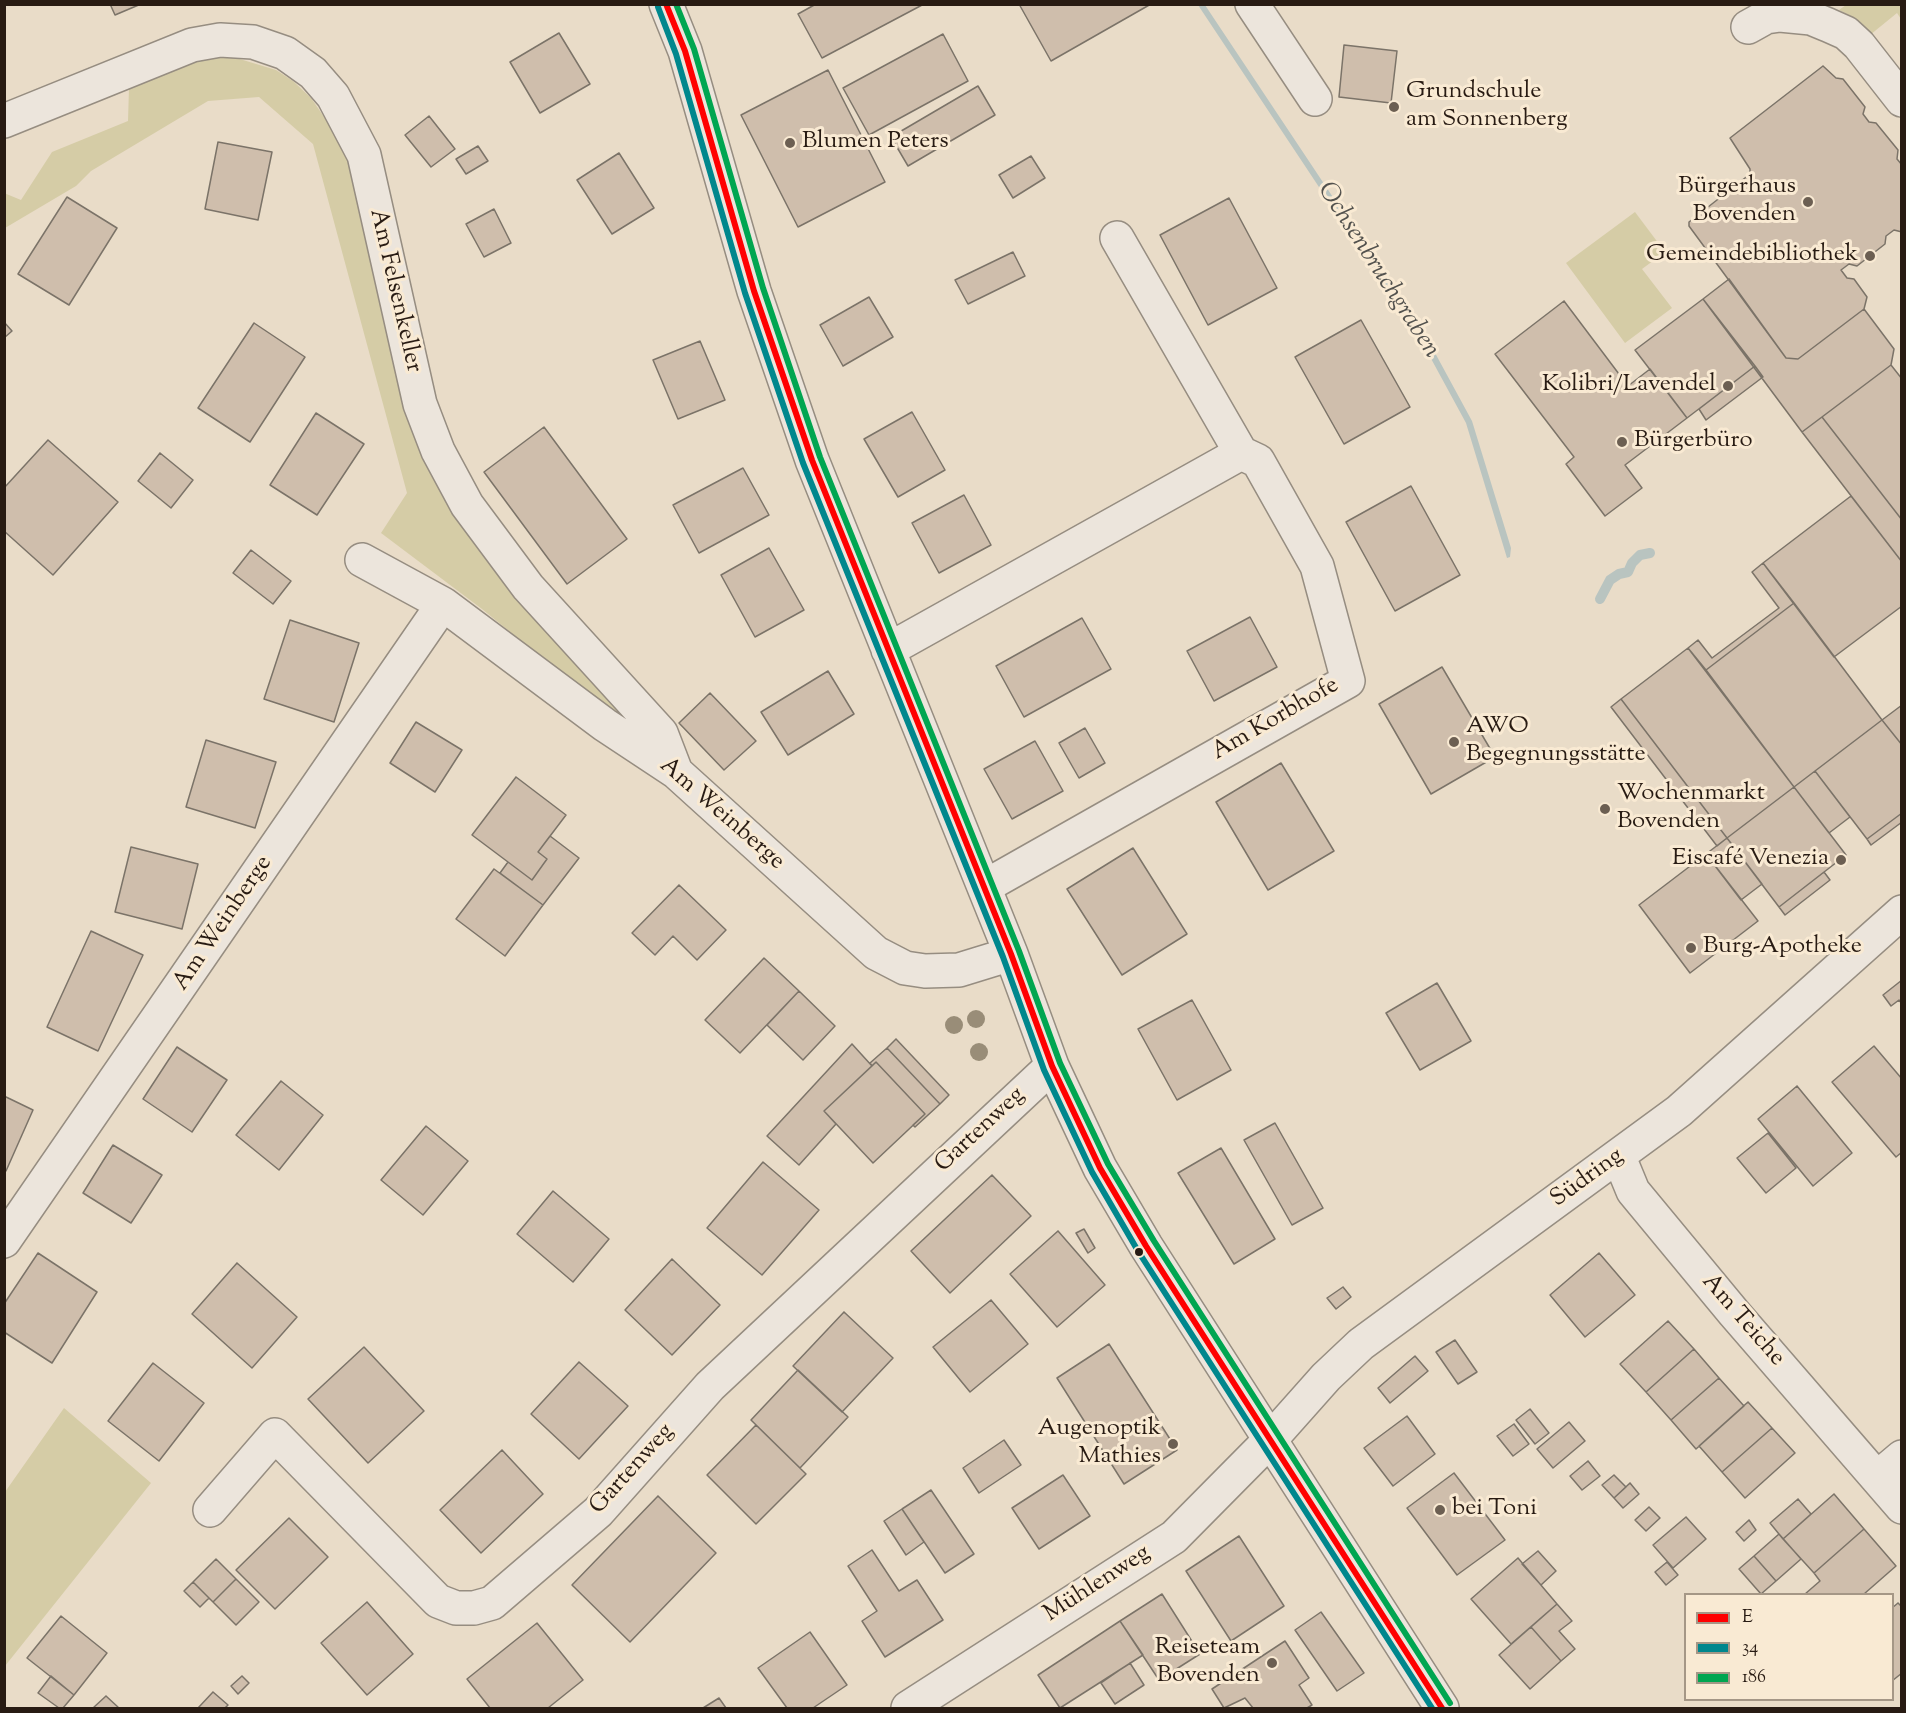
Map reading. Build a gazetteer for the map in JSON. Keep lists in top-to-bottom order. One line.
{"streets":{"street":["Am Felsenkeller","Am Korbhofe","Am Weinberge","Gartenweg","Südring","Am Teiche","Mühlenweg"]},"crossings":[["Am Felsenkeller","Am Weinberge"],["Südring","Am Teiche"],["Südring","Mühlenweg"]],"water":["Ochsenbruchgraben"],"places":["Grundschule am Sonnenberg","Blumen Peters","Bürgerhaus Bovenden","Gemeindebibliothek","Kolibri/Lavendel","Bürgerbüro","AWO Begegnungsstätte","Wochenmarkt Bovenden","Eiscafé Venezia","Burg-Apotheke","Augenoptik Mathies","bei Toni","Reiseteam Bovenden"],"lines":["transit line E","transit line 186","transit line 34"],"legend":["E","34","186"]}
